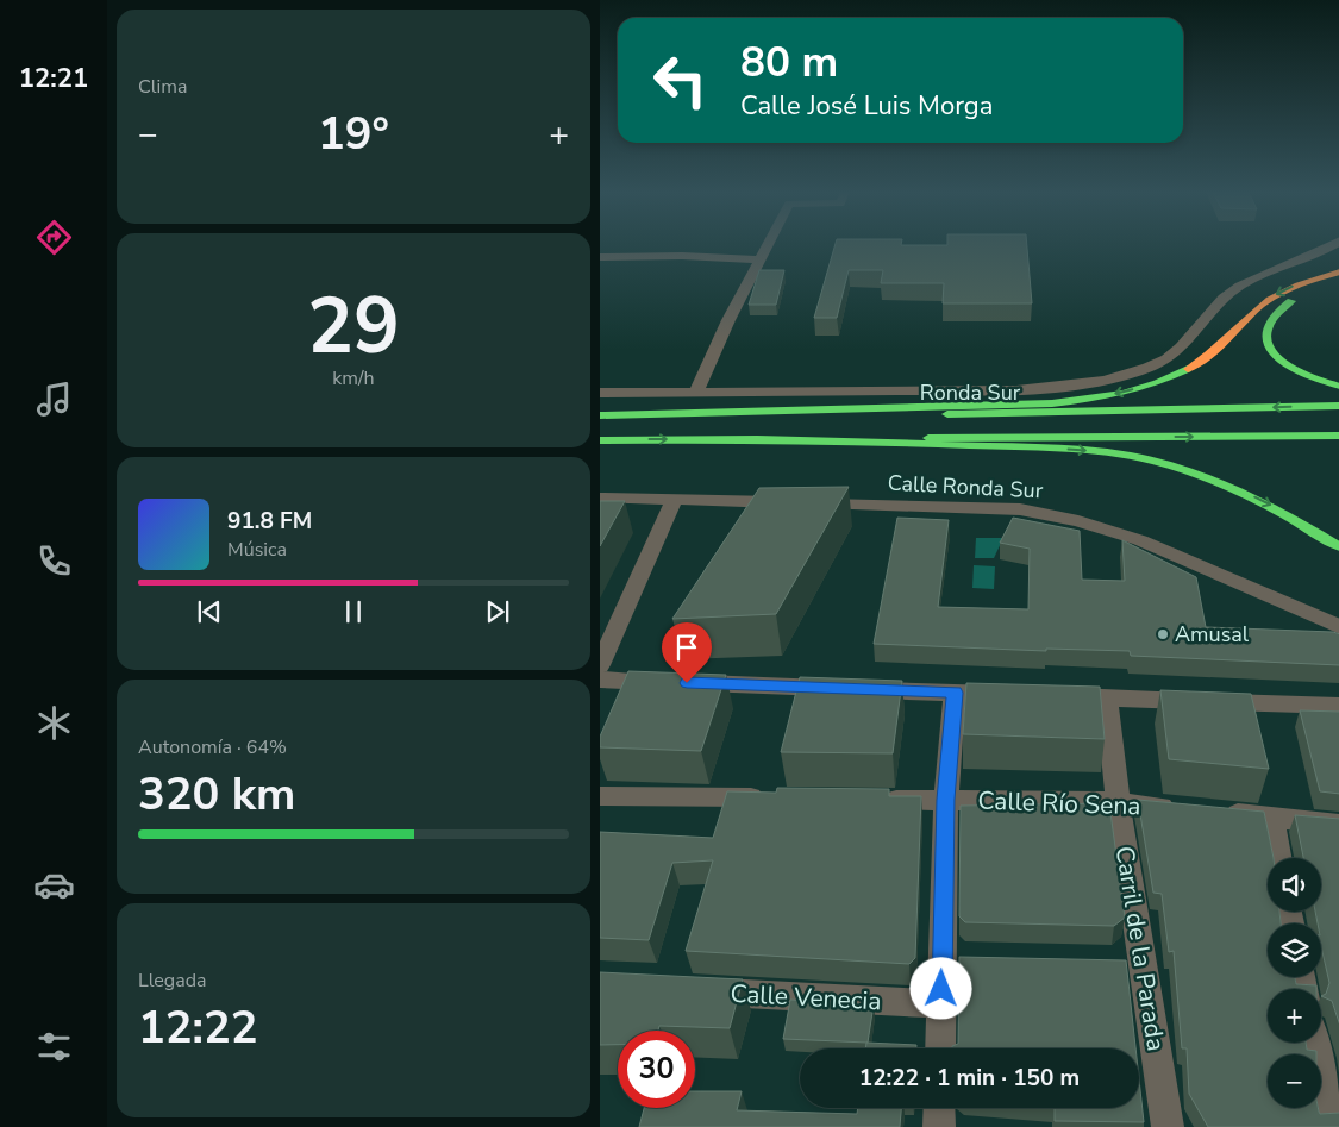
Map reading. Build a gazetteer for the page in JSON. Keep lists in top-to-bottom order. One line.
{"streets":{"main road":["Ronda Sur"],"street":["Calle Ronda Sur","Calle Río Sena","Carril de la Parada","Calle Venecia"]},"crossings":[["Calle Río Sena","Carril de la Parada"]],"places":["Amusal"],"page":{"tabs":"12:21","tile":["Clima",["29","km/h"],["Autonomía · 64%","320 km"],["Llegada","12:22"]],"turn":["80 m","Calle José Luis Morga"],"heat":["−","19°","+"],"song":["91.8 FM","Música"],"map_buttons":["+","−"],"limit":"30","trip":"12:22 · 1 min · 150 m"}}
